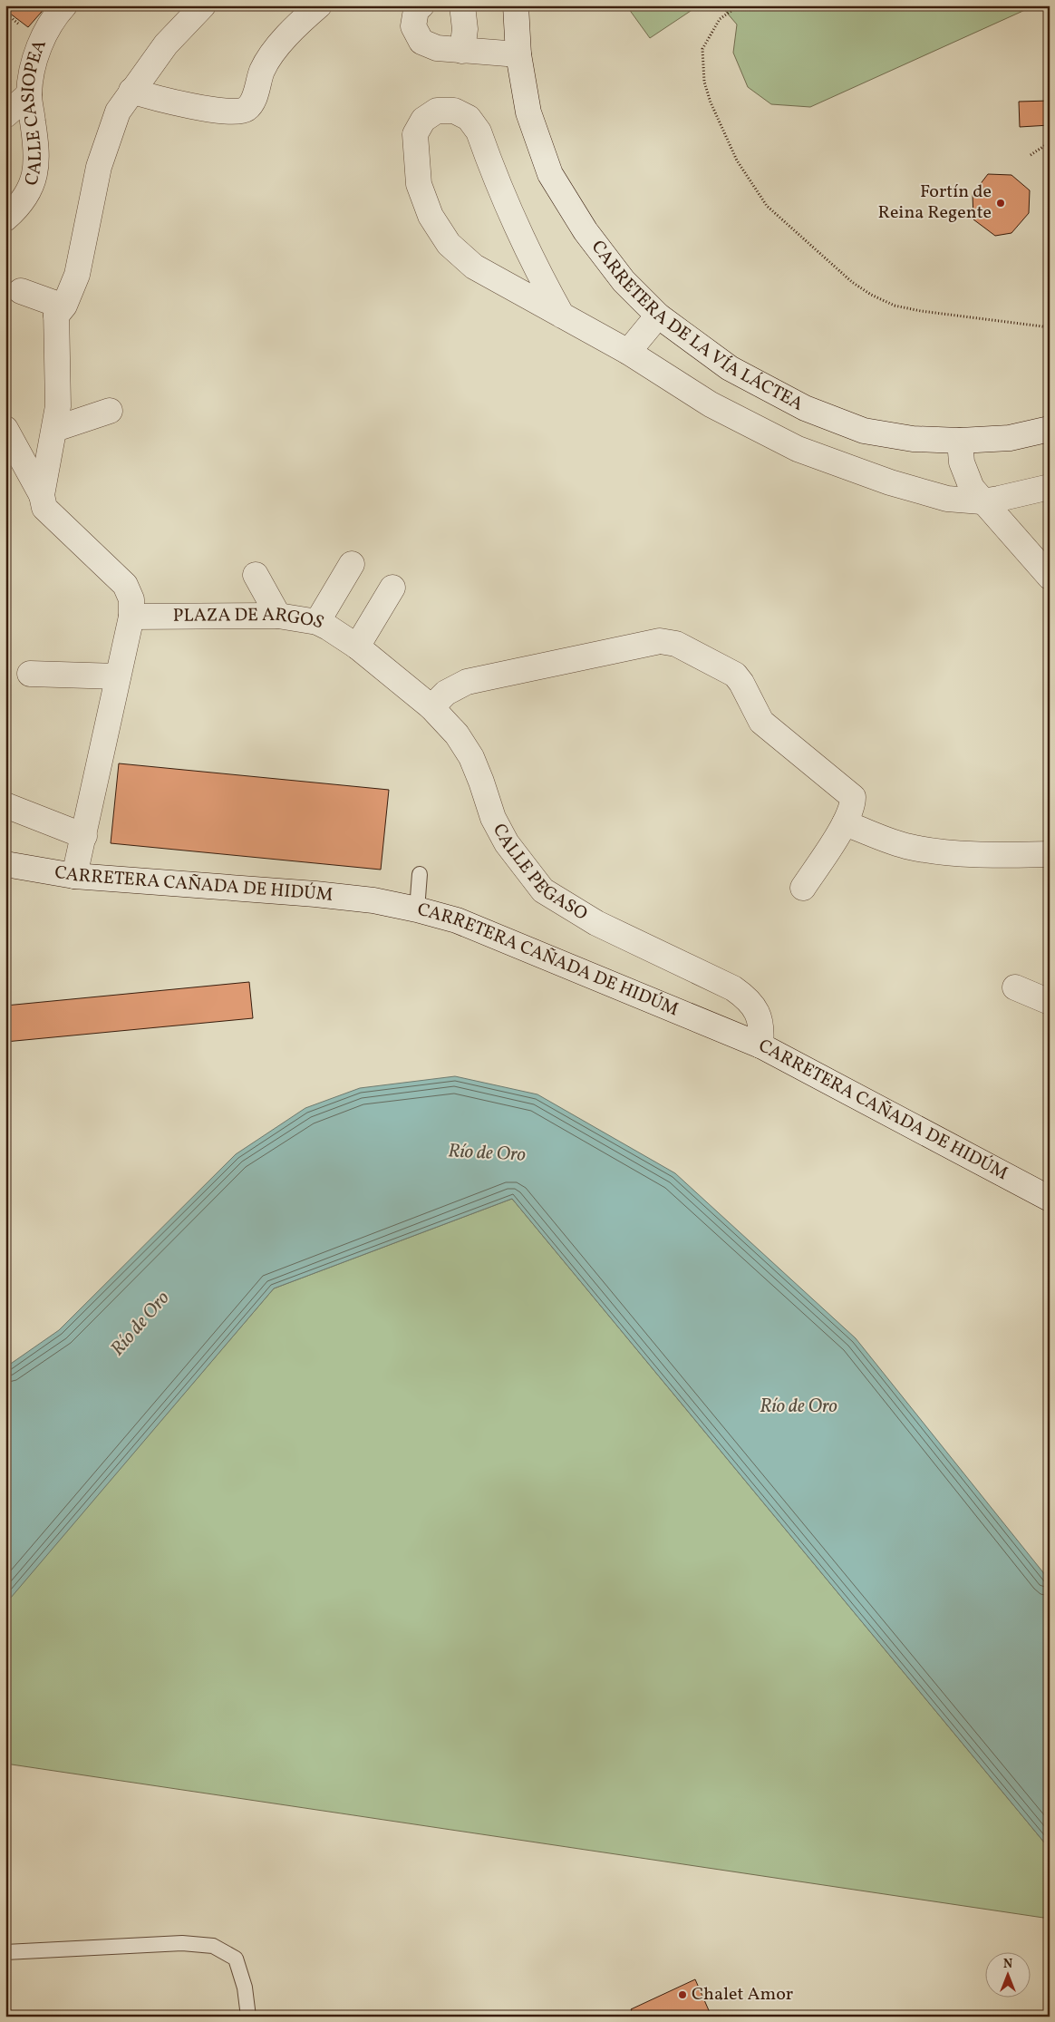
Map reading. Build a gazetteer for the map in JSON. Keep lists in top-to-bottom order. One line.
{"streets":{"street":["CALLE CASIOPEA","CARRETERA DE LA VÍA LÁCTEA","PLAZA DE ARGOS","CALLE PEGASO","CARRETERA CAÑADA DE HIDÚM"]},"crossings":[["PLAZA DE ARGOS","CALLE PEGASO"],["CALLE PEGASO","CARRETERA CAÑADA DE HIDÚM"]],"water":["Río de Oro"],"places":["Fortín de Reina Regente","Chalet Amor"],"north":"top"}
